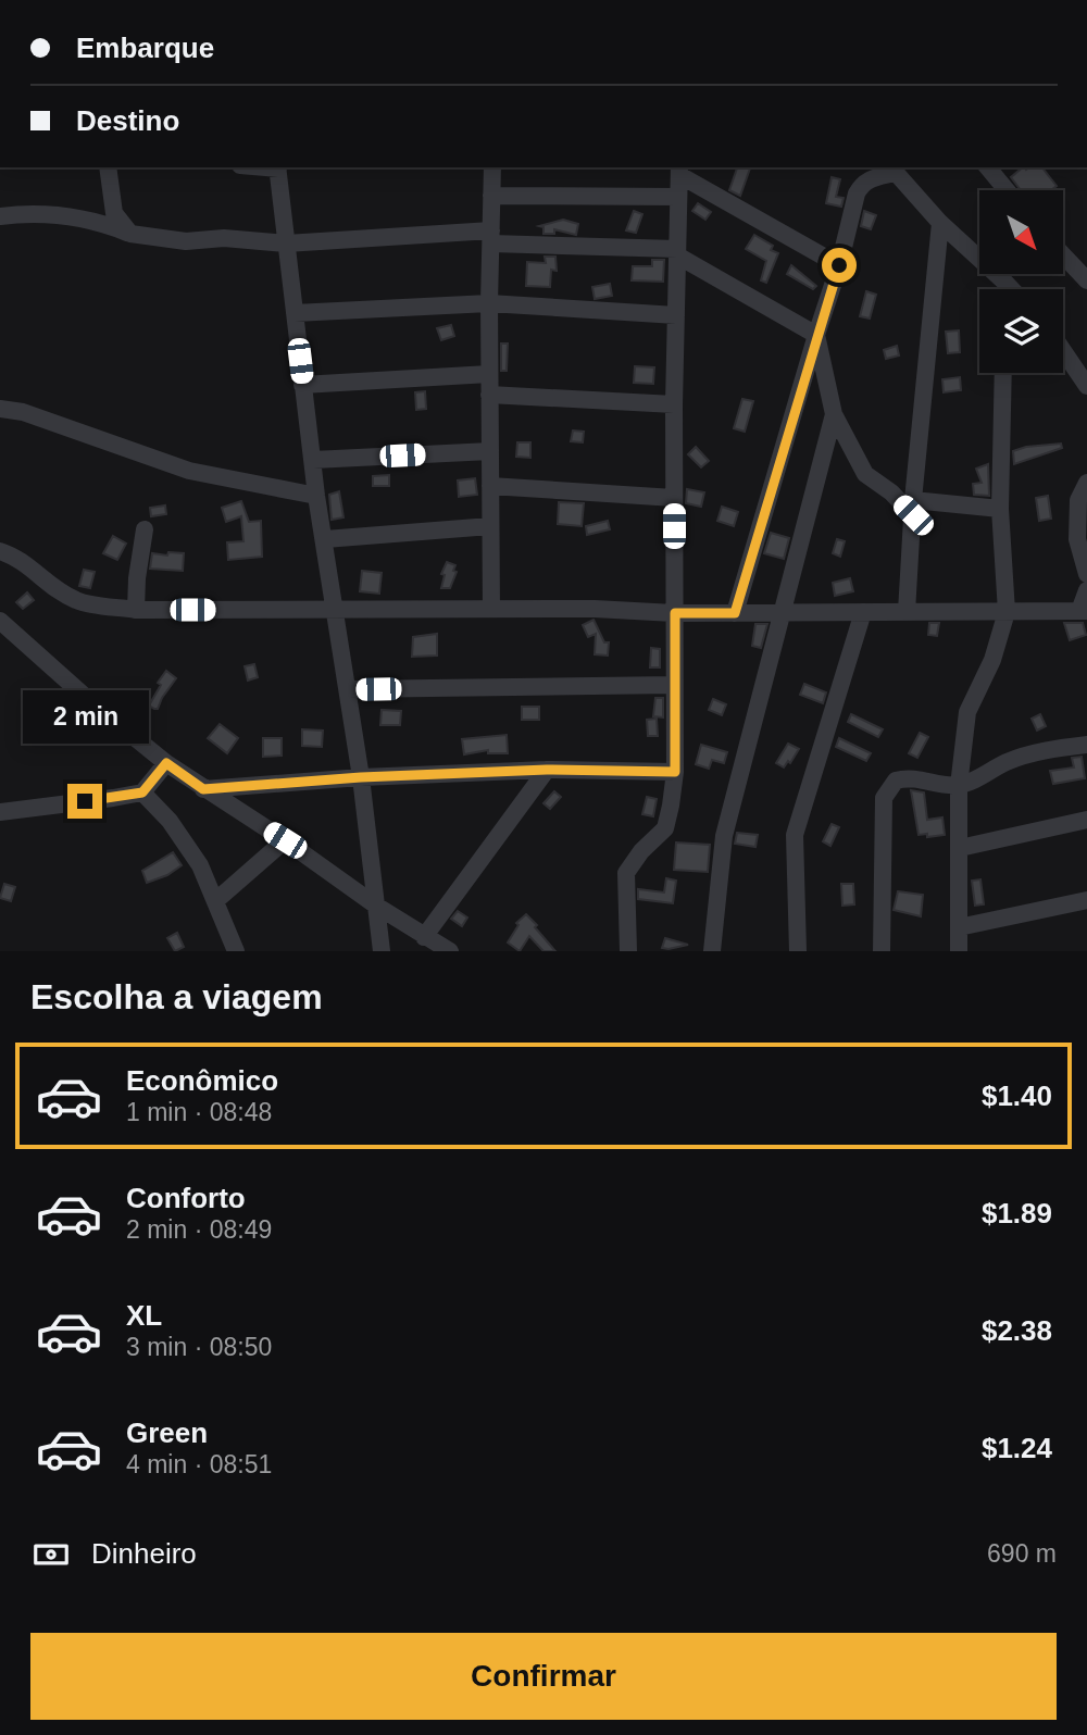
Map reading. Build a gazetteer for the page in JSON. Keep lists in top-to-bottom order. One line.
{"north":"bottom right","page":{"banner":["Embarque","Destino"],"bubble":"2 min","heading":"Escolha a viagem","list":[{"name":"Econômico","note":"1 min · 08:48","value":"$1.40"},{"name":"Conforto","note":"2 min · 08:49","value":"$1.89"},{"name":"XL","note":"3 min · 08:50","value":"$2.38"},{"name":"Green","note":"4 min · 08:51","value":"$1.24"}],"pay":["Dinheiro","690 m"],"buttons":"Confirmar"}}
